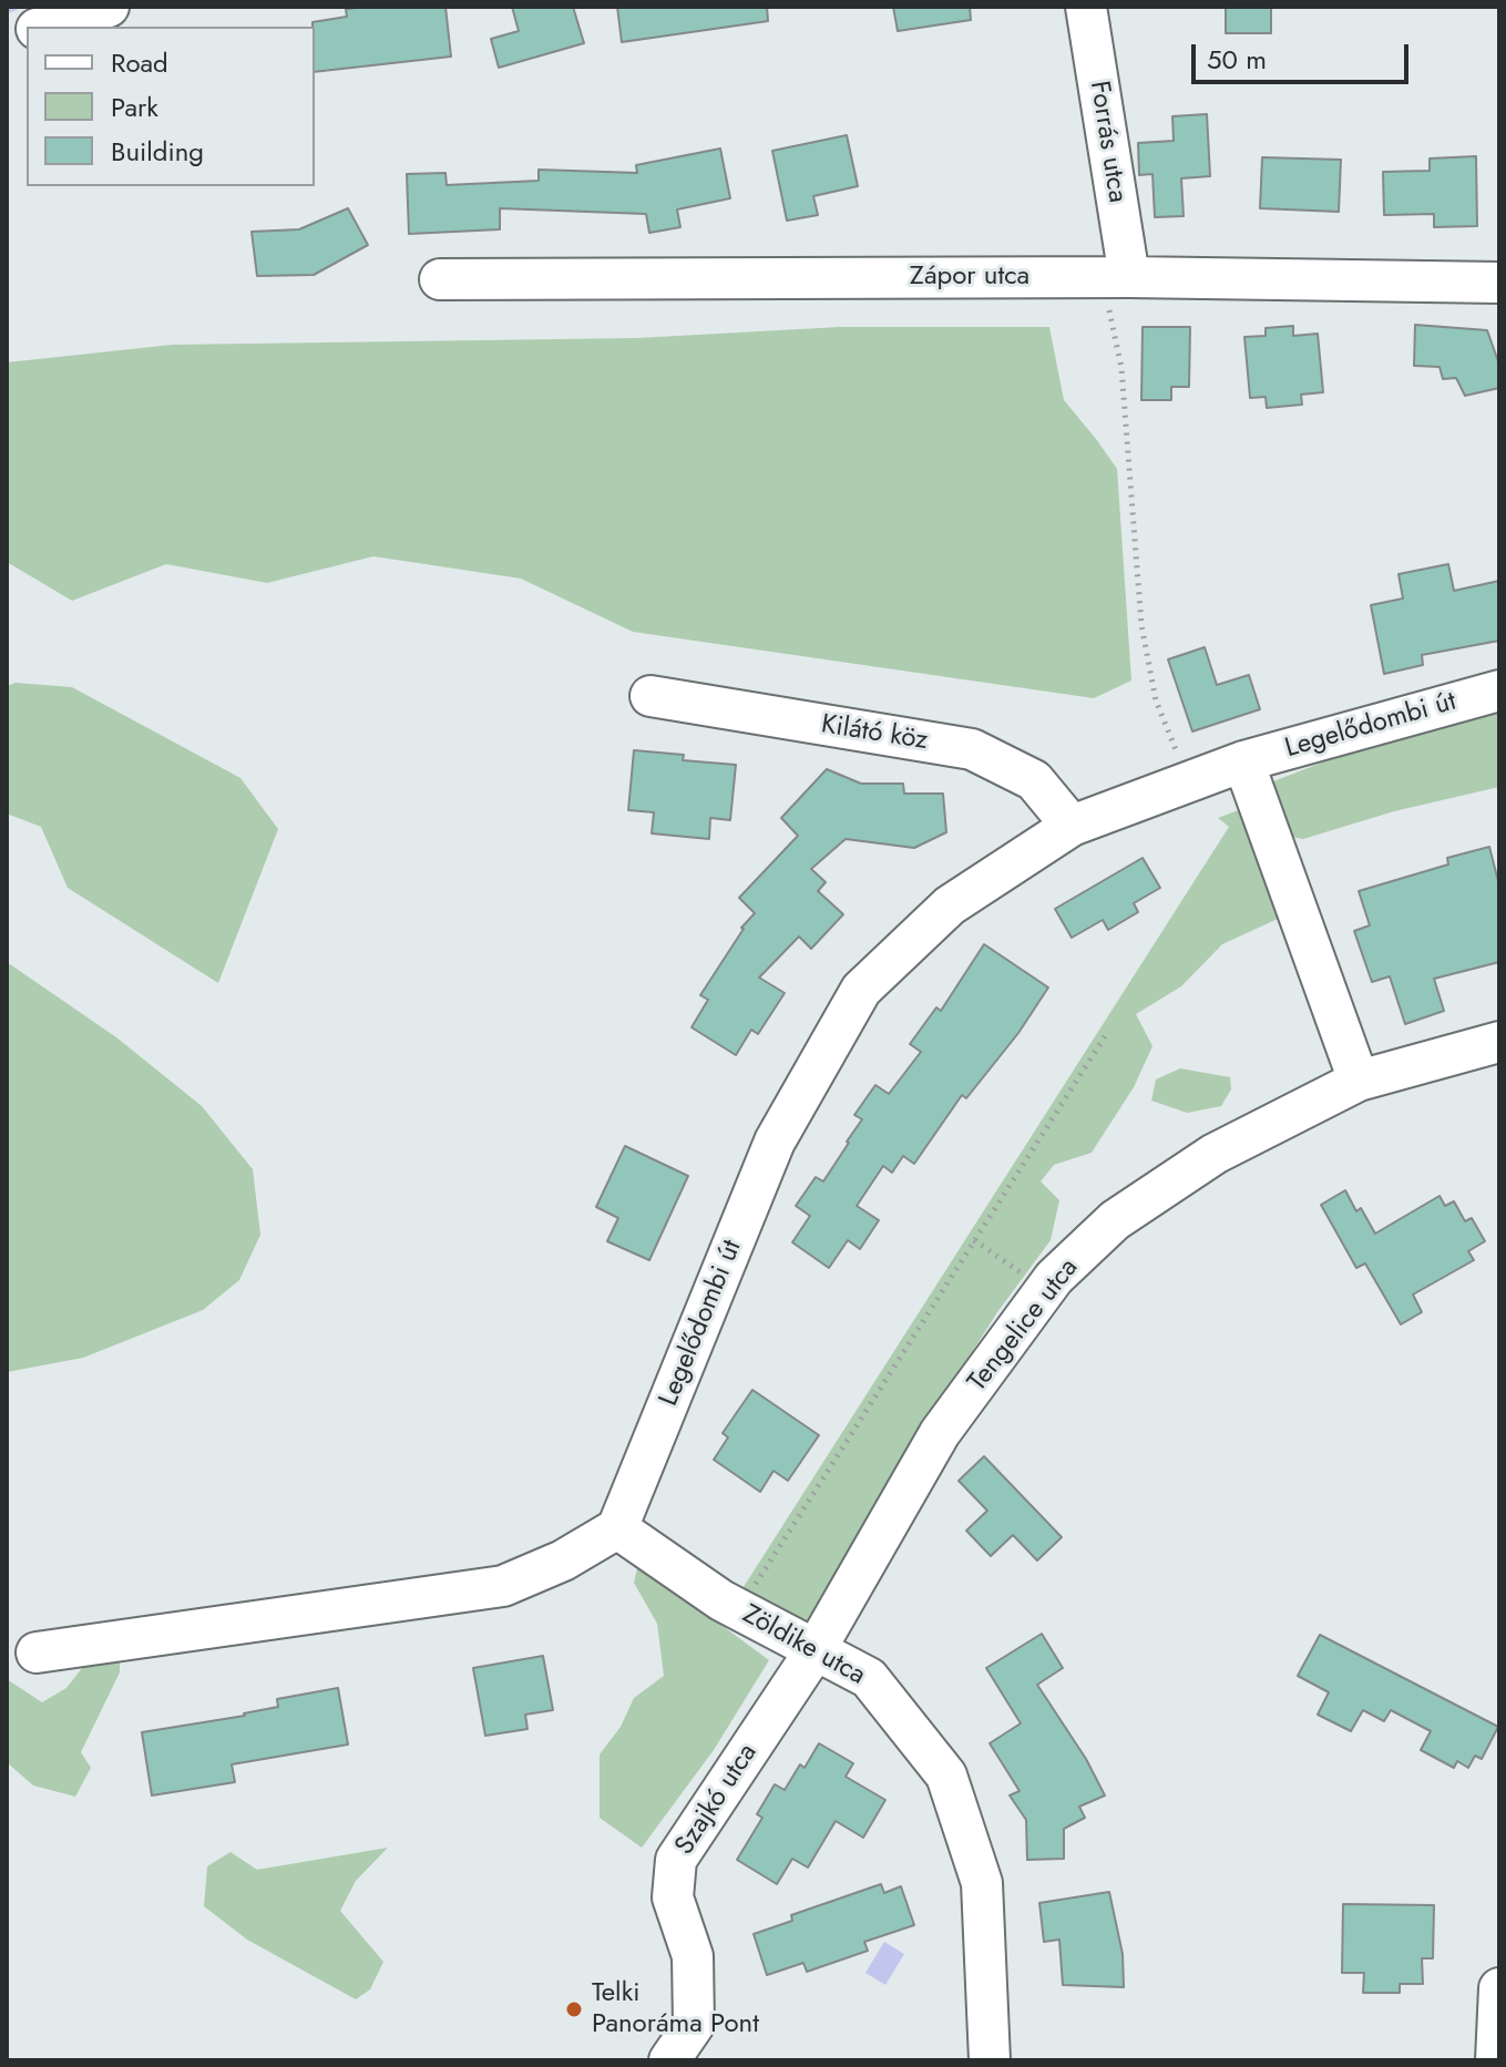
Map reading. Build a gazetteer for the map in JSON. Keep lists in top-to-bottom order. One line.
{"streets":{"street":["Forrás utca","Zápor utca","Legelődombi út","Kilátó köz","Tengelice utca","Zöldike utca","Szajkó utca"]},"crossings":[["Forrás utca","Zápor utca"],["Legelődombi út","Kilátó köz"],["Legelődombi út","Zöldike utca"],["Tengelice utca","Zöldike utca"],["Tengelice utca","Szajkó utca"],["Zöldike utca","Szajkó utca"]],"places":["Telki Panoráma Pont"],"legend":["Road","Park","Building"],"scale_bar":"50 m"}
